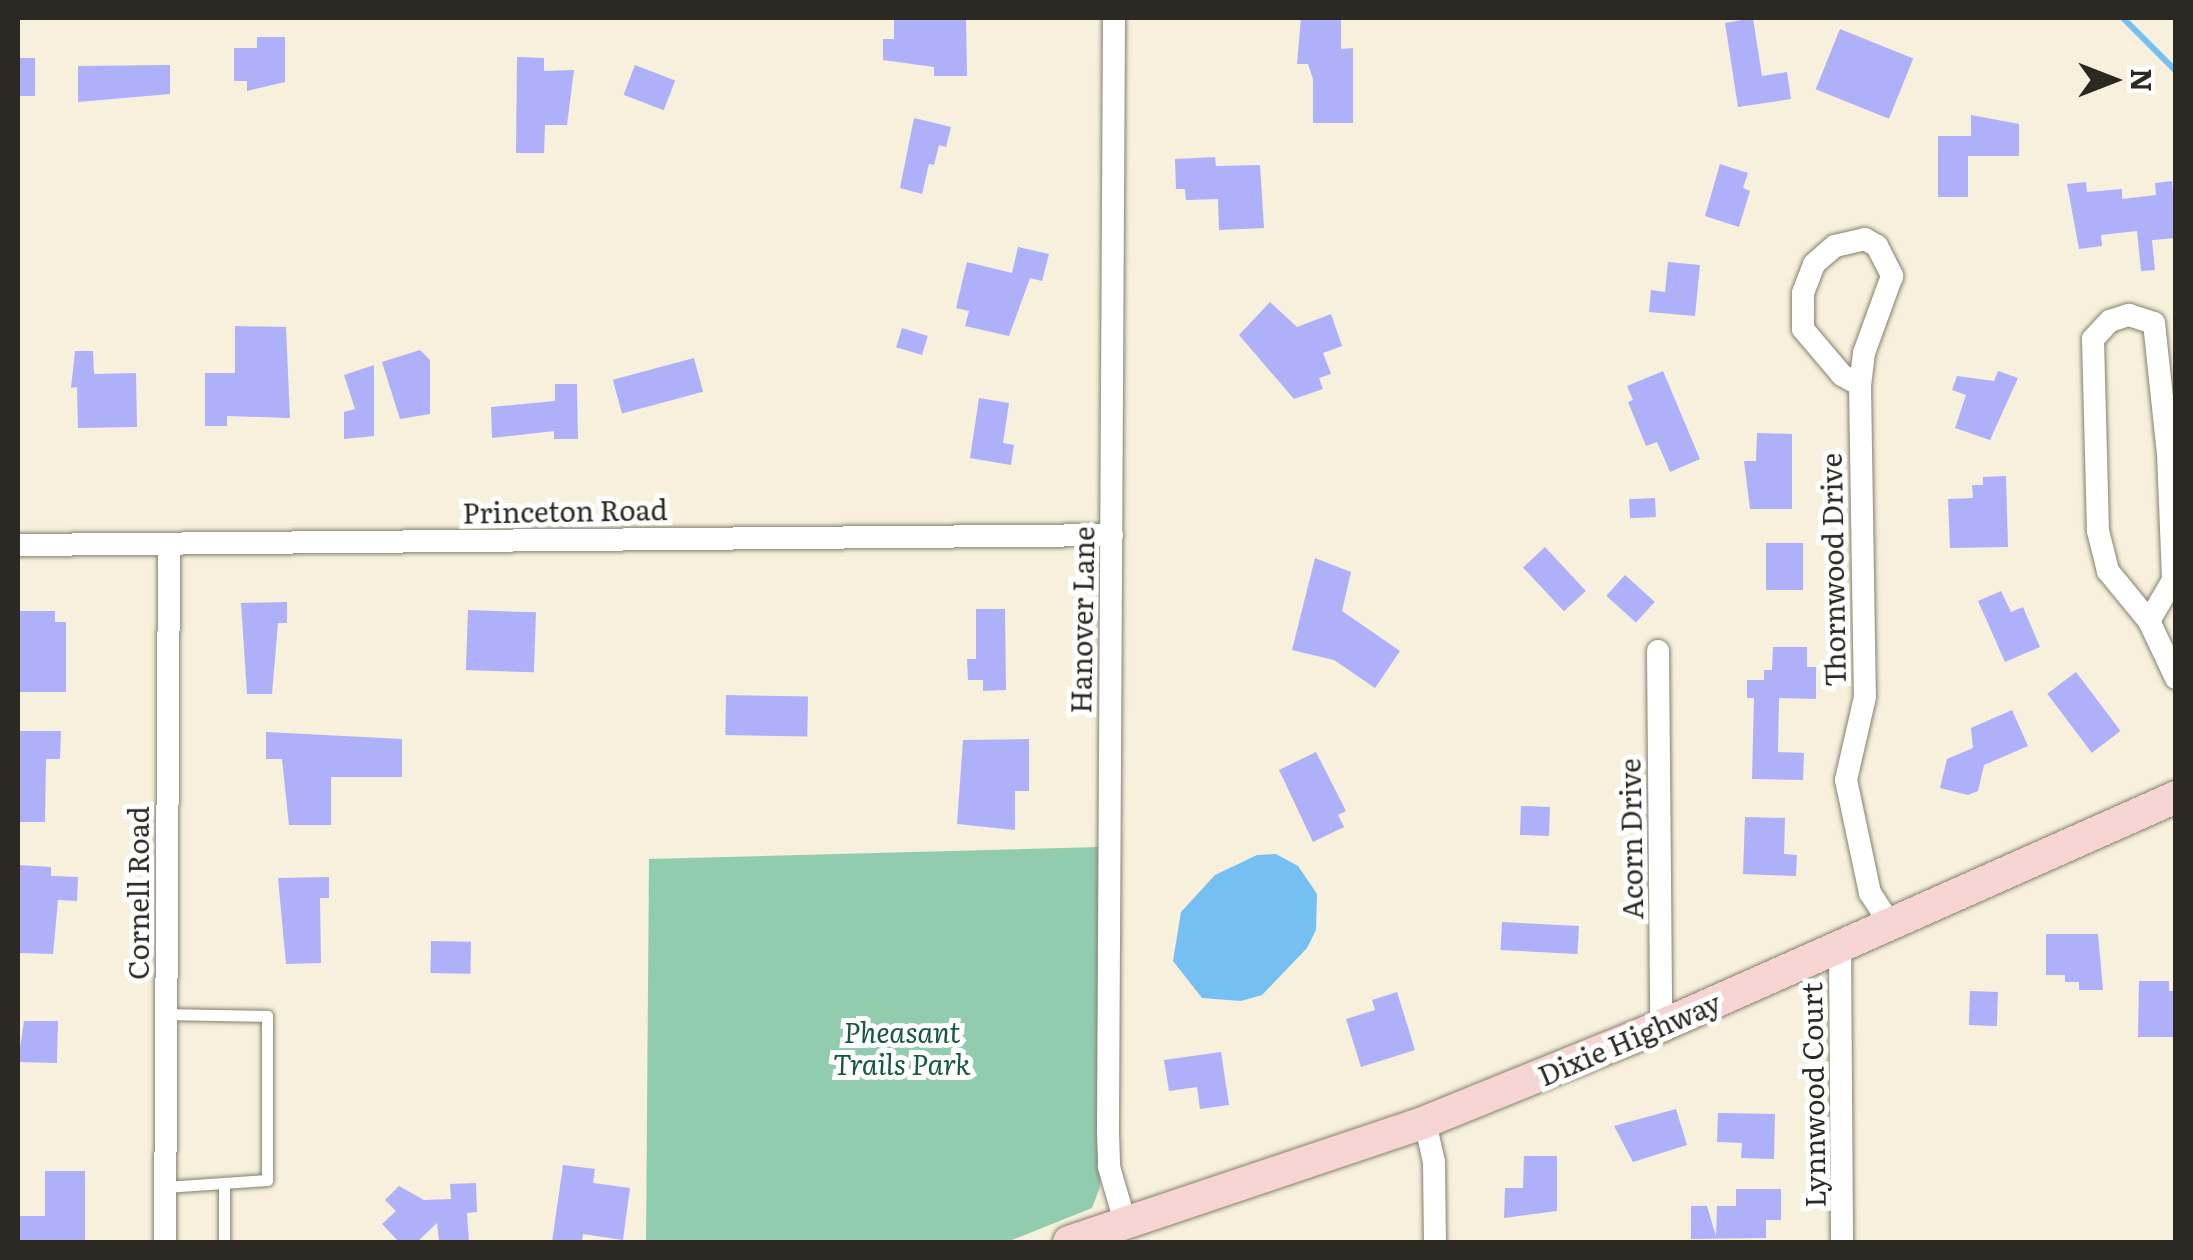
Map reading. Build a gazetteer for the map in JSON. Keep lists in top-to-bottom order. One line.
{"streets":{"main road":["Dixie Highway"],"street":["Princeton Road","Thornwood Drive","Hanover Lane","Acorn Drive","Cornell Road","Lynnwood Court"]},"crossings":[["Princeton Road","Hanover Lane"],["Princeton Road","Cornell Road"],["Thornwood Drive","Dixie Highway"],["Hanover Lane","Dixie Highway"],["Acorn Drive","Dixie Highway"],["Dixie Highway","Lynnwood Court"]],"parks":["Pheasant Trails Park"],"north":"right"}
